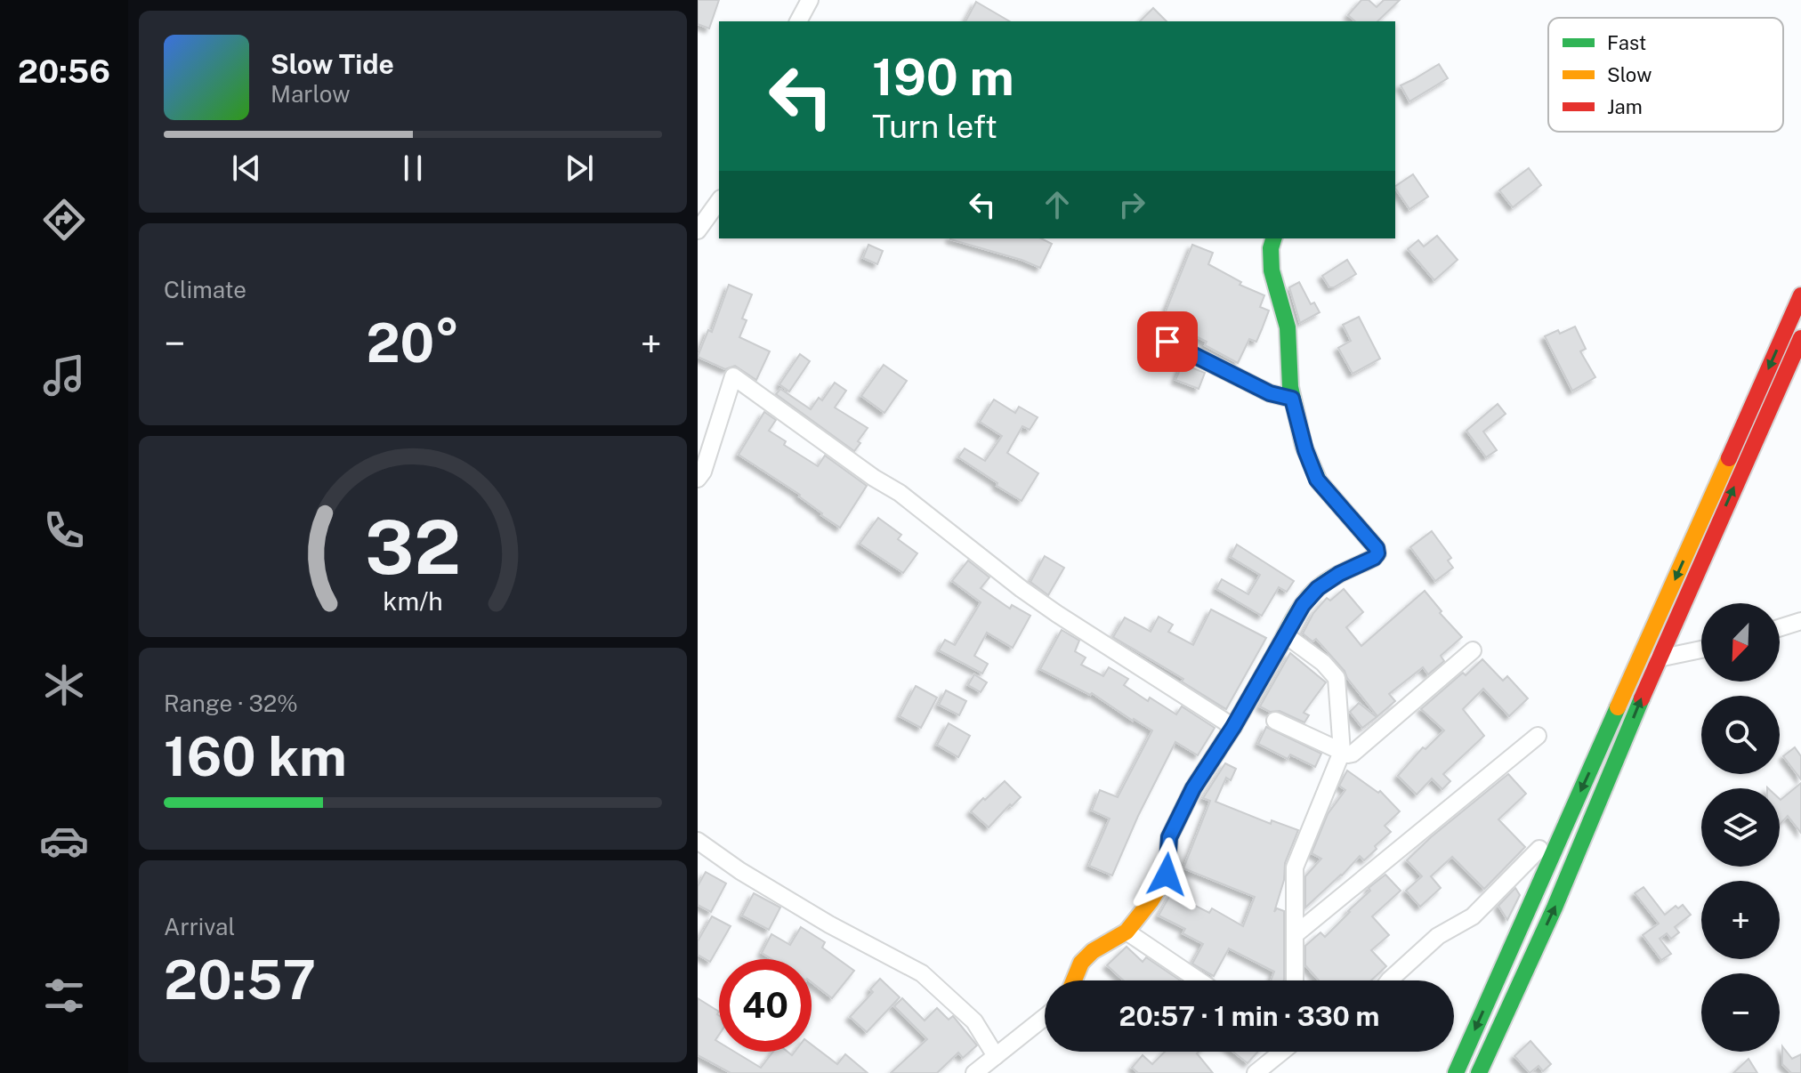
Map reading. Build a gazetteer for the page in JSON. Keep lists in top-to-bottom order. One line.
{"legend":["Fast","Slow","Jam"],"north":"bottom left","page":{"tabs":"20:56","turn":["190 m","Turn left"],"song":["Slow Tide","Marlow"],"tile":["Climate",["Range · 32%","160 km"],["Arrival","20:57"]],"heat":["−","20°","+"],"map_buttons":["+","−"],"limit":"40","trip":"20:57 · 1 min · 330 m","gauge":["32","km/h"]}}
